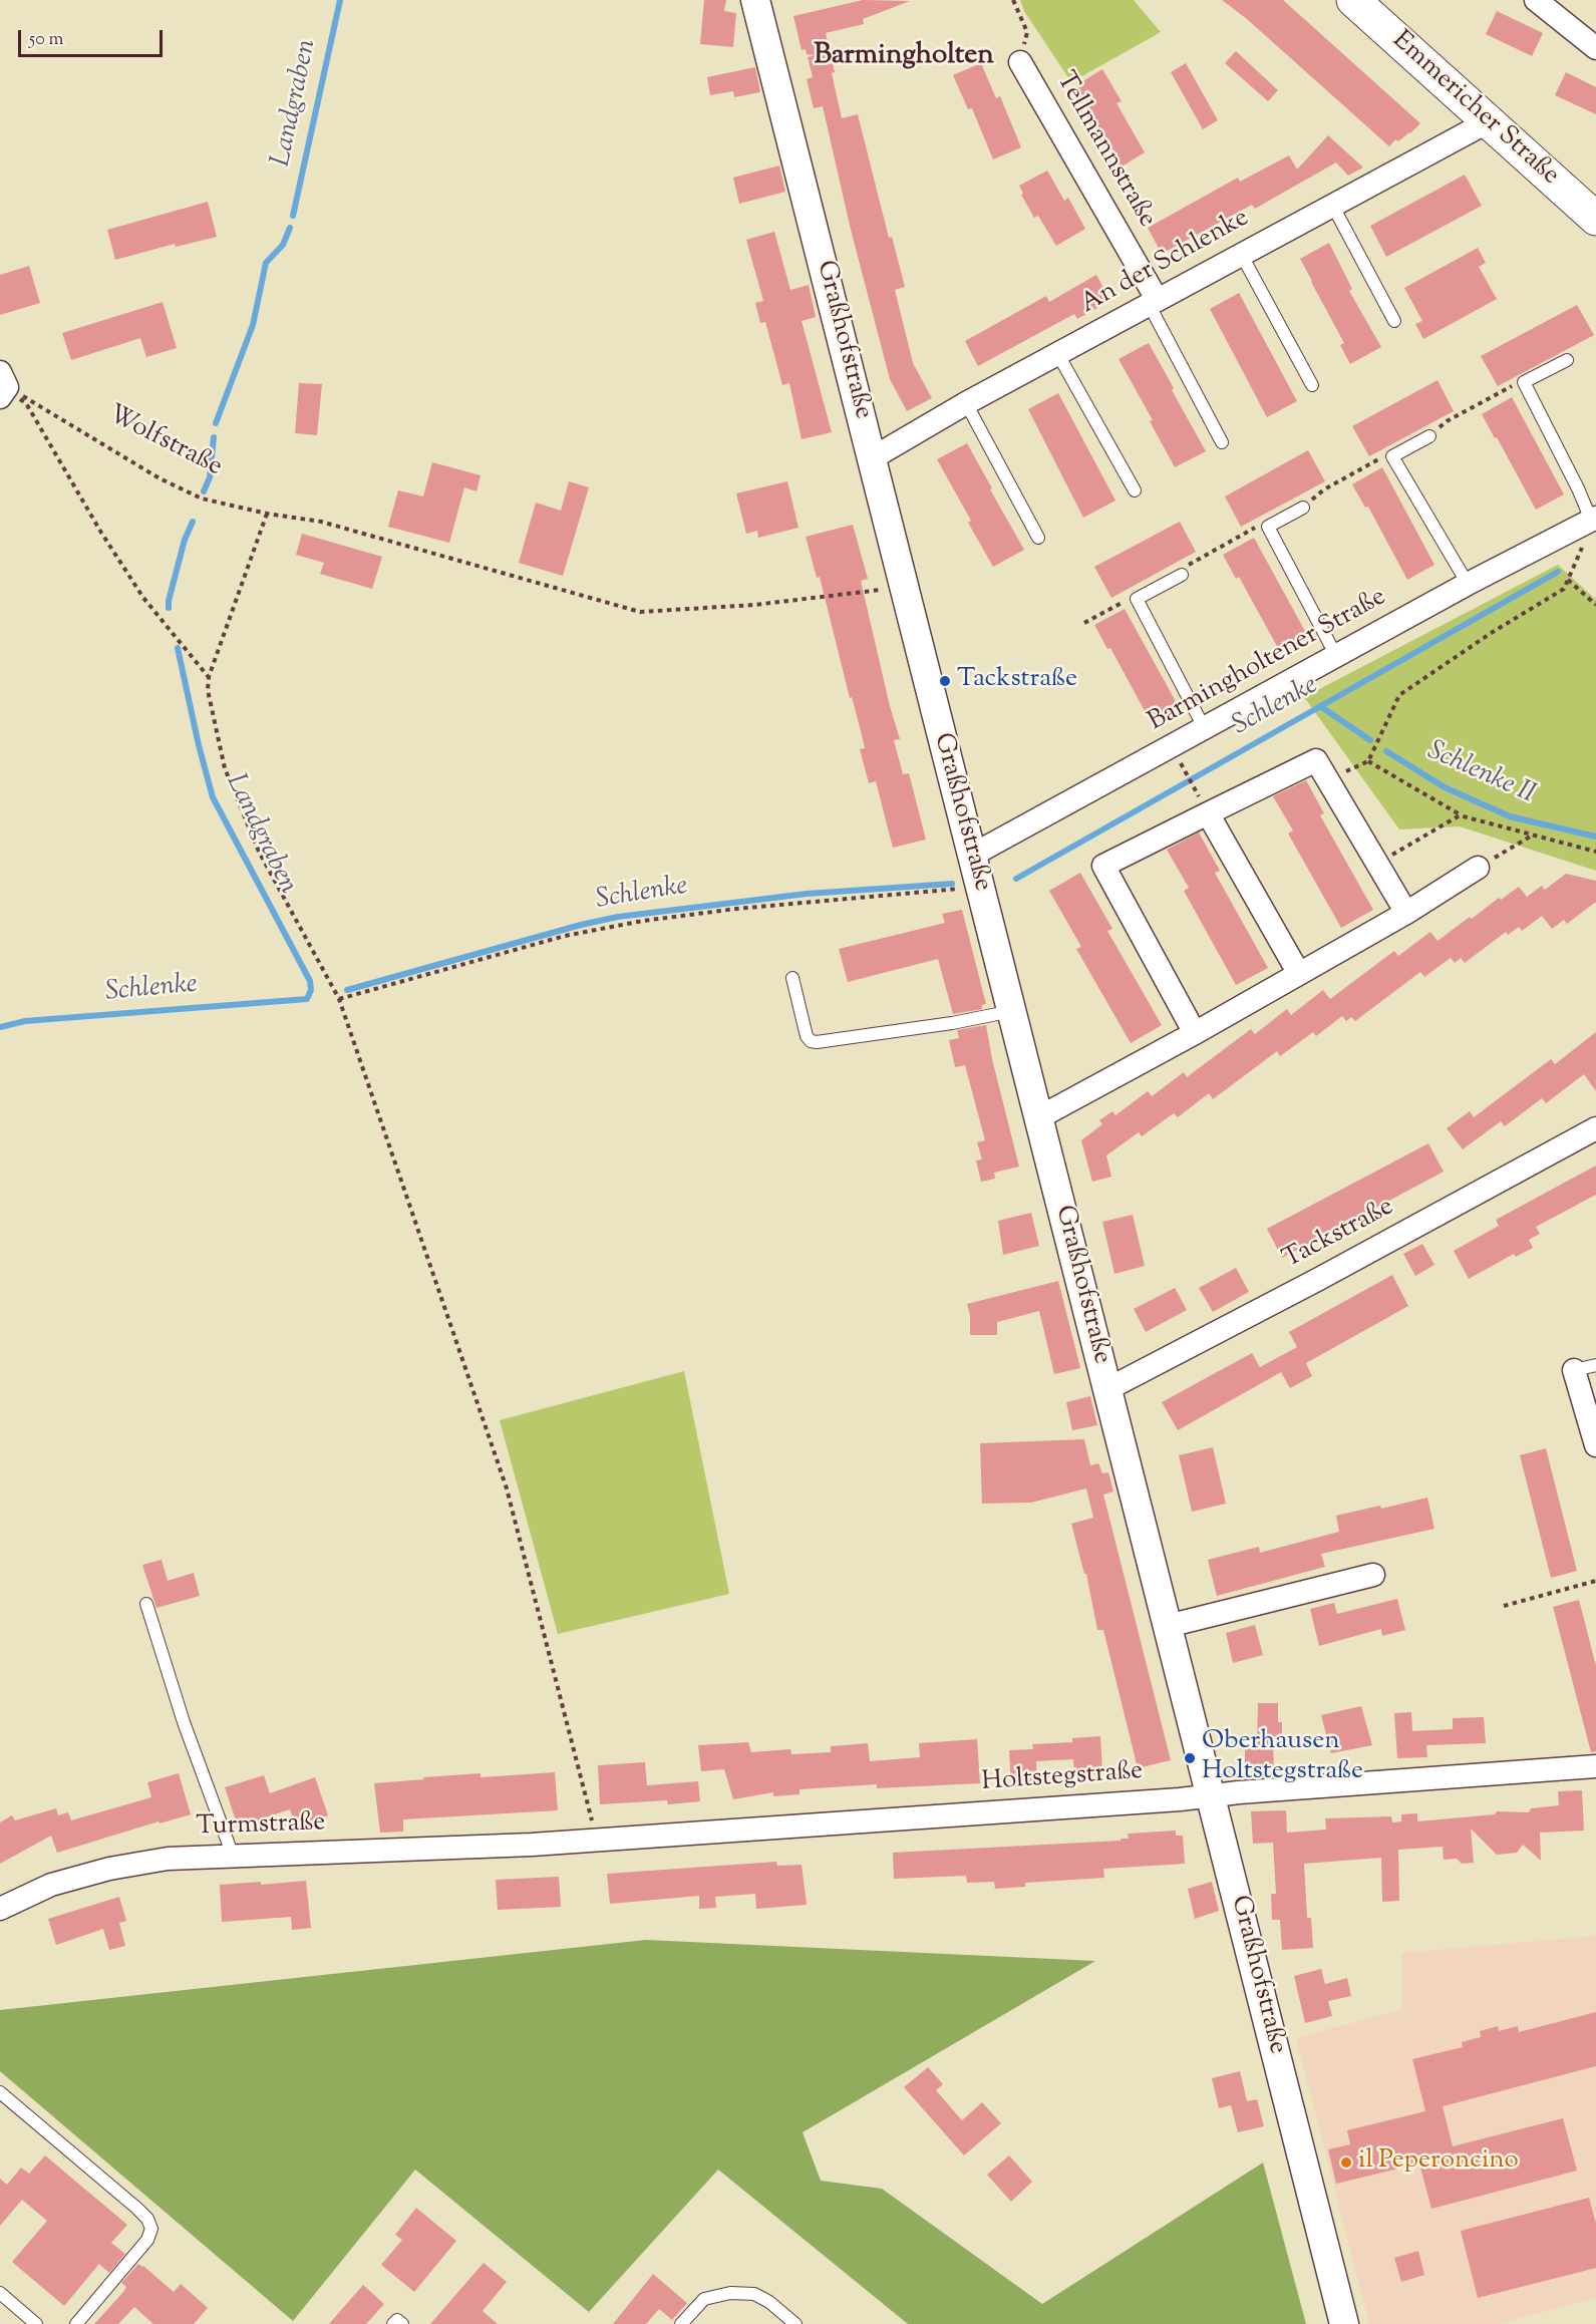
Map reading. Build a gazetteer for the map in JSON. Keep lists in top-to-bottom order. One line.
{"streets":{"main road":["Emmericher Straße"],"street":["Tellmannstraße","An der Schlenke","Graßhofstraße","Barmingholtener Straße","Tackstraße","Holtstegstraße","Turmstraße"],"path":["Wolfstraße"]},"crossings":[["Emmericher Straße","An der Schlenke"],["Tellmannstraße","An der Schlenke"],["An der Schlenke","Graßhofstraße"],["Graßhofstraße","Wolfstraße"],["Graßhofstraße","Barmingholtener Straße"],["Graßhofstraße","Tackstraße"],["Graßhofstraße","Holtstegstraße"],["Holtstegstraße","Turmstraße"]],"districts":["Barmingholten"],"water":["Landgraben","Schlenke","Schlenke II"],"places":["Tackstraße","Oberhausen Holtstegstraße","il Peperoncino"],"scale_bar":"50 m"}
